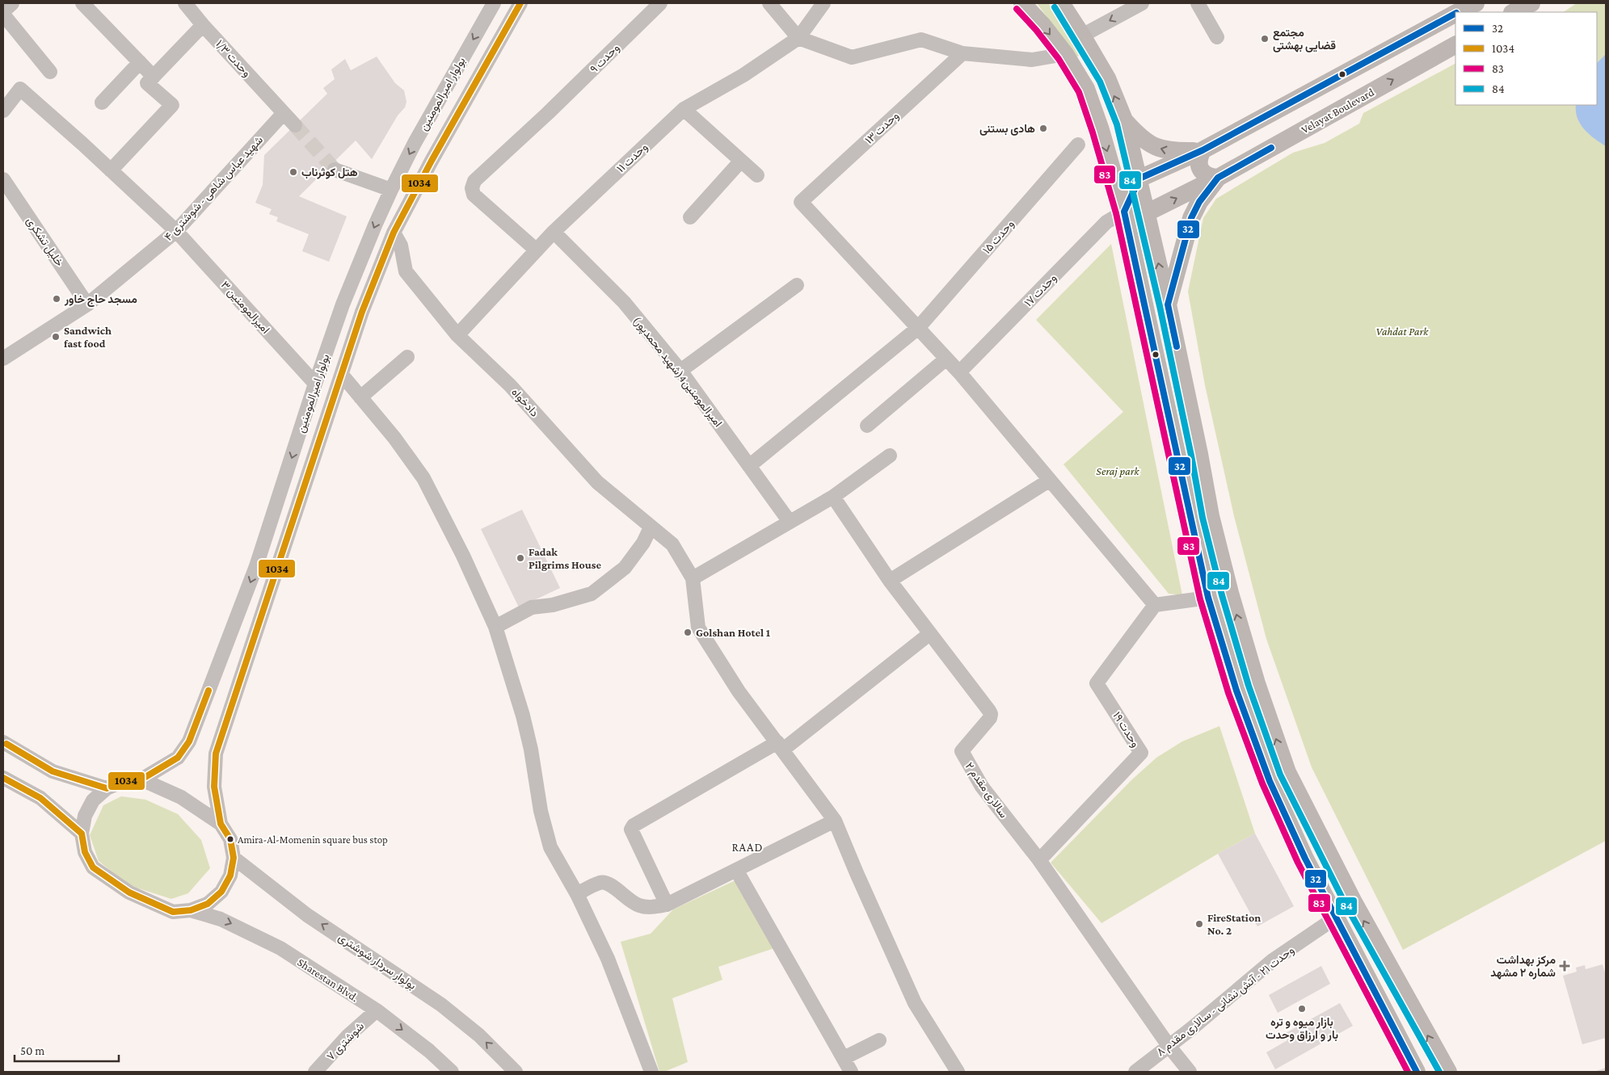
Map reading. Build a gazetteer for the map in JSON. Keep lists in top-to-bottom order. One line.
{"streets":{"main road":["Velayat Boulevard"],"street":["وحدت ۱/۳","وحدت ۹","بولوار امیرالمومنین","وحدت ۱۳","وحدت ۱۱","شهید عباس شاهی - شوشتری ۴","وحدت ۱۵","خلیل تشکری","وحدت ۱۷","امیرالمومنین ۳","امیرالمومنین4(شهید محمدپور)","دادخواه","وحدت ۱۹","سالاری مقدم ۲","بولوار سردار شوشتری","Sharestan Blvd.","وحدت ۲۱ - آتش نشانی - سالاری مقدم ۸","شوشتری ۷"]},"crossings":[["وحدت ۱/۳","شهید عباس شاهی - شوشتری ۴"],["وحدت ۹","وحدت ۱۱"],["بولوار امیرالمومنین","امیرالمومنین ۳"],["بولوار امیرالمومنین","بولوار سردار شوشتری"],["بولوار امیرالمومنین","Sharestan Blvd."],["Velayat Boulevard","وحدت ۱۷"],["وحدت ۱۳","وحدت ۱۵"],["وحدت ۱۱","امیرالمومنین4(شهید محمدپور)"],["وحدت ۱۱","دادخواه"],["شهید عباس شاهی - شوشتری ۴","خلیل تشکری"],["شهید عباس شاهی - شوشتری ۴","امیرالمومنین ۳"],["وحدت ۱۵","امیرالمومنین4(شهید محمدپور)"],["وحدت ۱۹","سالاری مقدم ۲"],["سالاری مقدم ۲","وحدت ۲۱ - آتش نشانی - سالاری مقدم ۸"],["بولوار سردار شوشتری","Sharestan Blvd."],["Sharestan Blvd.","شوشتری ۷"]],"one_way":["بولوار سردار شوشتری","Sharestan Blvd."],"districts":["RAAD"],"parks":["Vahdat Park","Seraj park"],"places":{"other":["مجتمع قضایی بهشتی","هادی بستنی","هتل کوثرناب","مسجد حاج خاور","Sandwich fast food","Fadak Pilgrims House","Golshan Hotel 1","Amira-Al-Momenin square bus stop","FireStation No. 2","بازار میوه و تره بار و ارزاق وحدت"],"health":["مرکز بهداشت شماره ۲ مشهد"]},"lines":["transit line 1034","transit line 84","transit line 83","transit line 32"],"legend":["32","1034","83","84"],"scale_bar":"50 m"}
